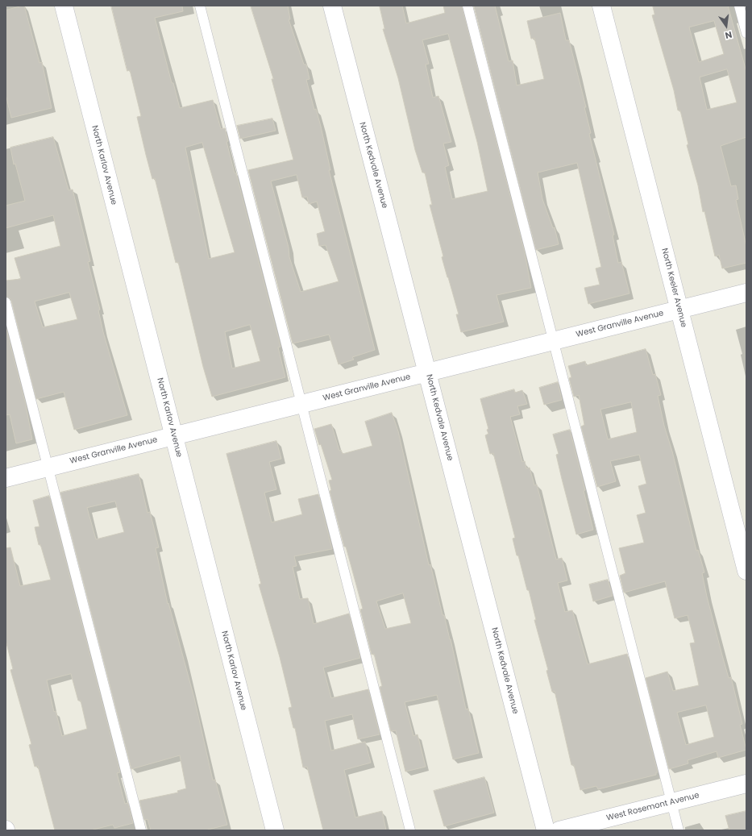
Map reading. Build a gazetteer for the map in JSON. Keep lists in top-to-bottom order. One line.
{"streets":{"street":["North Karlov Avenue","North Kedvale Avenue","North Keeler Avenue","West Granville Avenue","West Rosemont Avenue"]},"crossings":[["North Karlov Avenue","West Granville Avenue"],["North Kedvale Avenue","West Granville Avenue"],["North Keeler Avenue","West Granville Avenue"]],"north":"bottom"}
